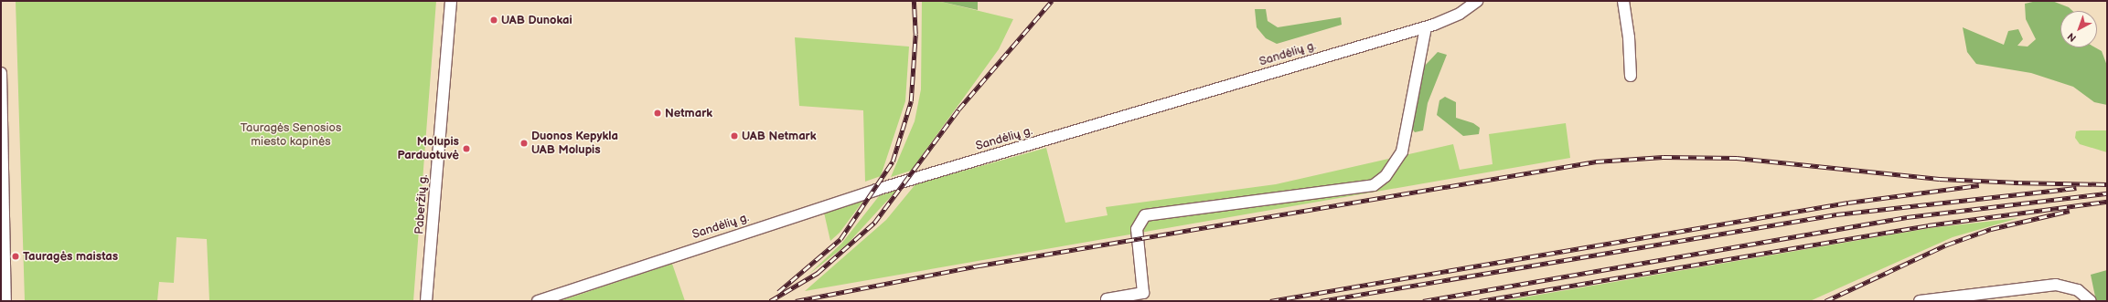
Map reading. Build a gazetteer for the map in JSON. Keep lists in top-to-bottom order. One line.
{"streets":{"street":["Sandėlių g.","Paberžių g."]},"parks":["Tauragės Senosios miesto kapinės"],"places":["UAB Dunokai","Netmark","UAB Netmark","Duonos Kepykla UAB Molupis","Molupis Parduotuvė","Tauragės maistas"],"north":"bottom left"}
